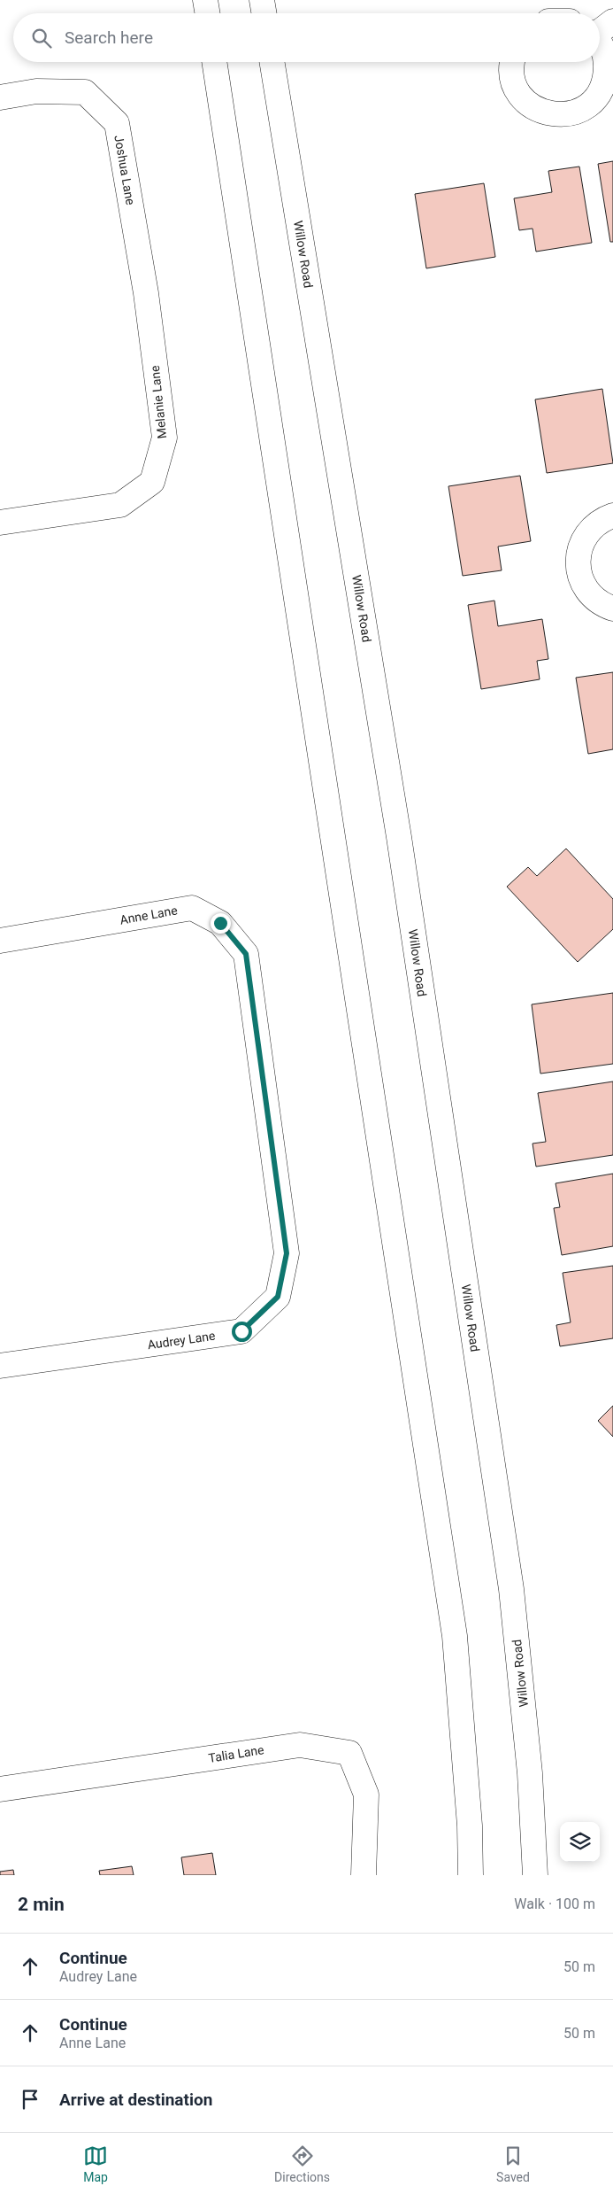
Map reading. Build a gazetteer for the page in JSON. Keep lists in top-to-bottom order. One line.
{"streets":{"main road":["Joshua Lane","Willow Road","Melanie Lane","Anne Lane","Audrey Lane","Talia Lane"]},"crossings":[["Joshua Lane","Melanie Lane"],["Anne Lane","Audrey Lane"]],"page":{"search":"Search here","heading":["2 min","Walk · 100 m"],"list":[["Continue","Audrey Lane","50 m"],["Continue","Anne Lane","50 m"],"Arrive at destination"],"nav":["Map","Directions","Saved"]}}
